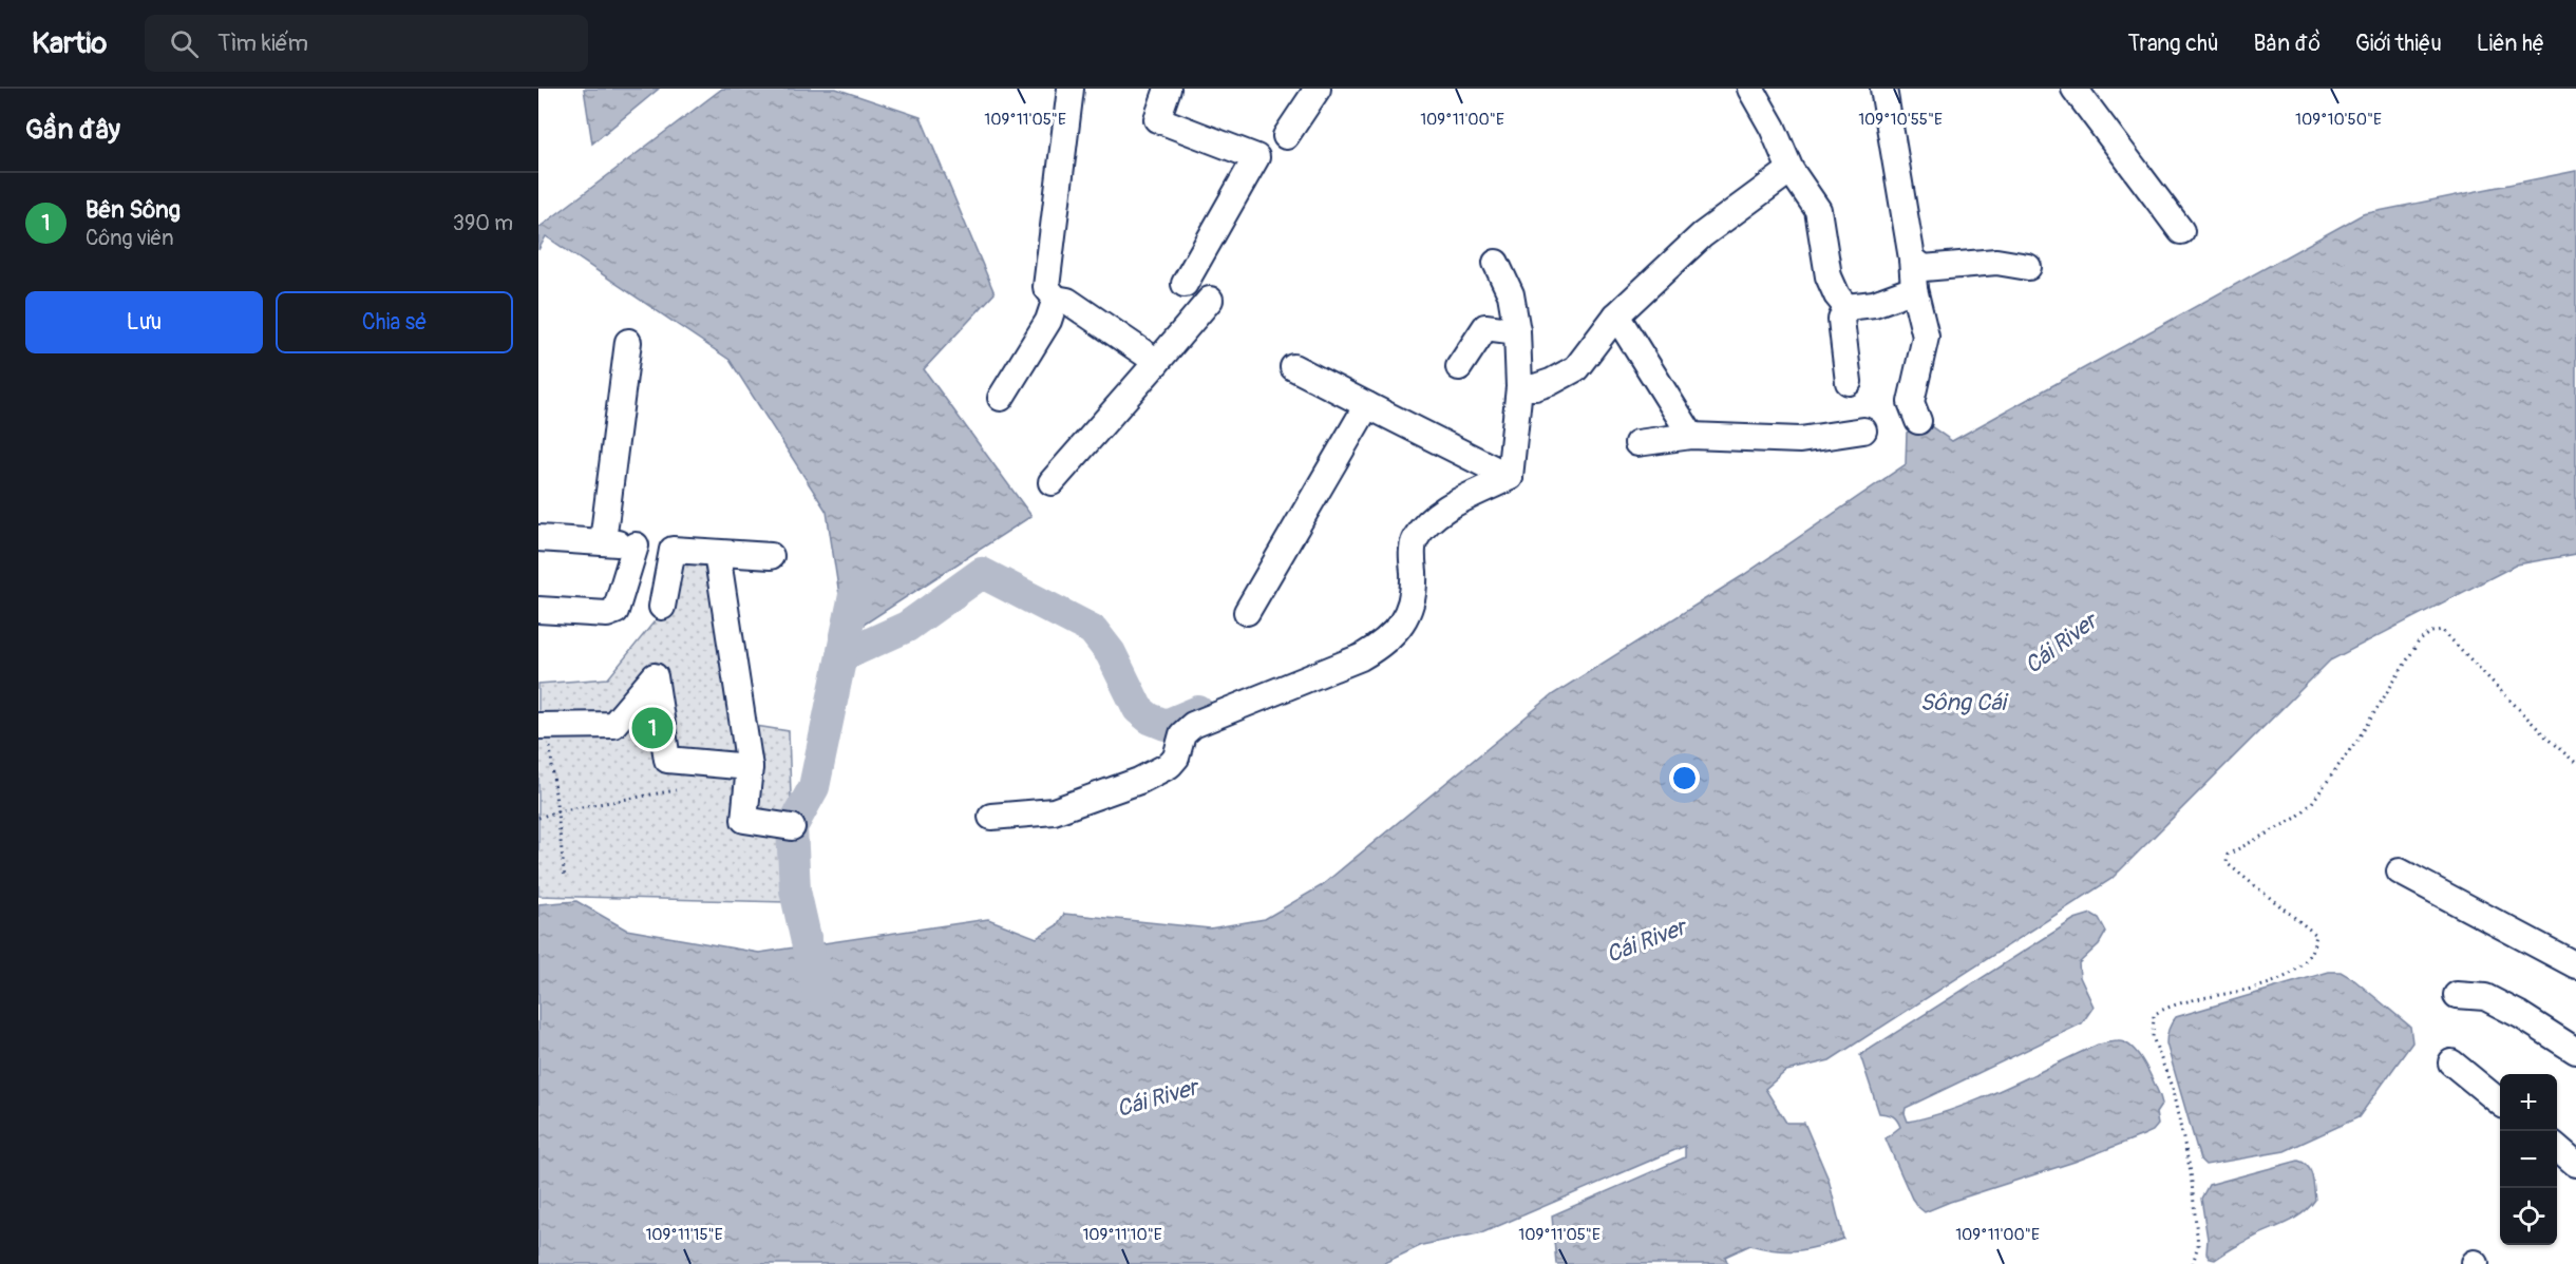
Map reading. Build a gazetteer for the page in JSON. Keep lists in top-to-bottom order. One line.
{"water":["Cái River","Sông Cái"],"page":{"header":"Kartio","search":"Tìm kiếm","nav":["Trang chủ","Bản đồ","Giới thiệu","Liên hệ"],"heading":"Gần đây","list":[{"mark":"1","name":"Bên Sông","note":"Công viên","value":"390 m"}],"buttons":["Lưu","Chia sẻ"],"pins":"1","map_buttons":["+","−"]},"coordinates":["109°11'05\"E","109°11'00\"E","109°10'55\"E","109°10'50\"E","109°11'15\"E","109°11'10\"E"]}
